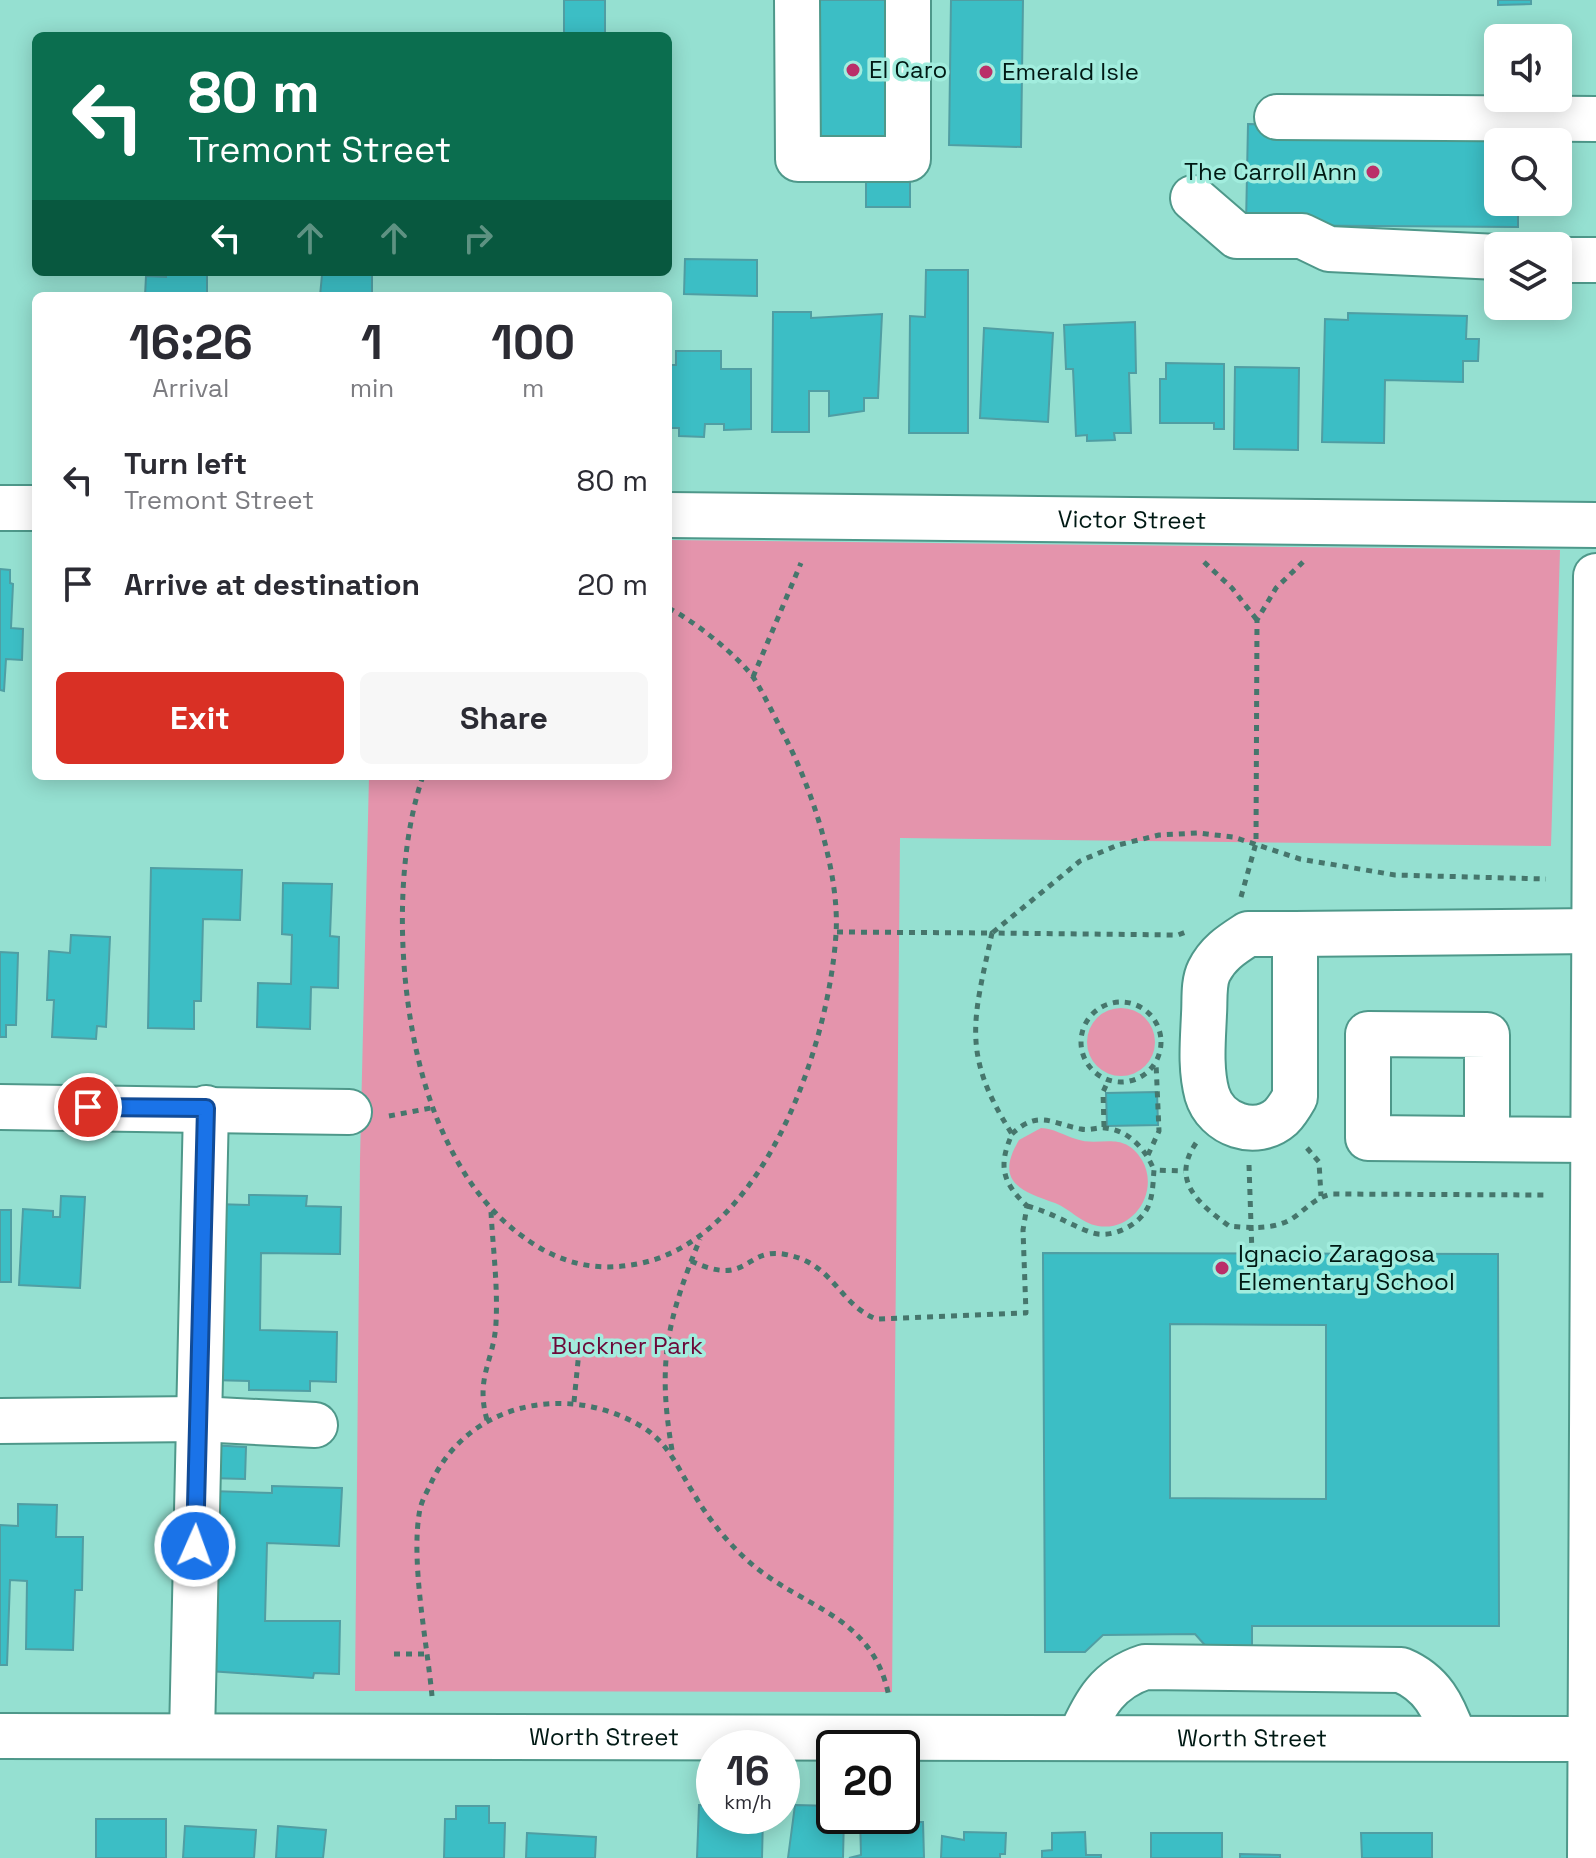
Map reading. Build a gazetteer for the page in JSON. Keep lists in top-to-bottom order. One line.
{"streets":{"street":["Victor Street","Worth Street"]},"parks":["Buckner Park"],"places":["El Caro","Emerald Isle","The Carroll Ann","Ignacio Zaragosa Elementary School"],"page":{"turn":["80 m","Tremont Street"],"eta":["16:26","Arrival","1","min","100","m"],"list":[{"name":"Turn left","note":"Tremont Street","value":"80 m"},{"name":"Arrive at destination","value":"20 m"}],"buttons":["Exit","Share"],"speed":"16 km/h","limit":"20"}}
